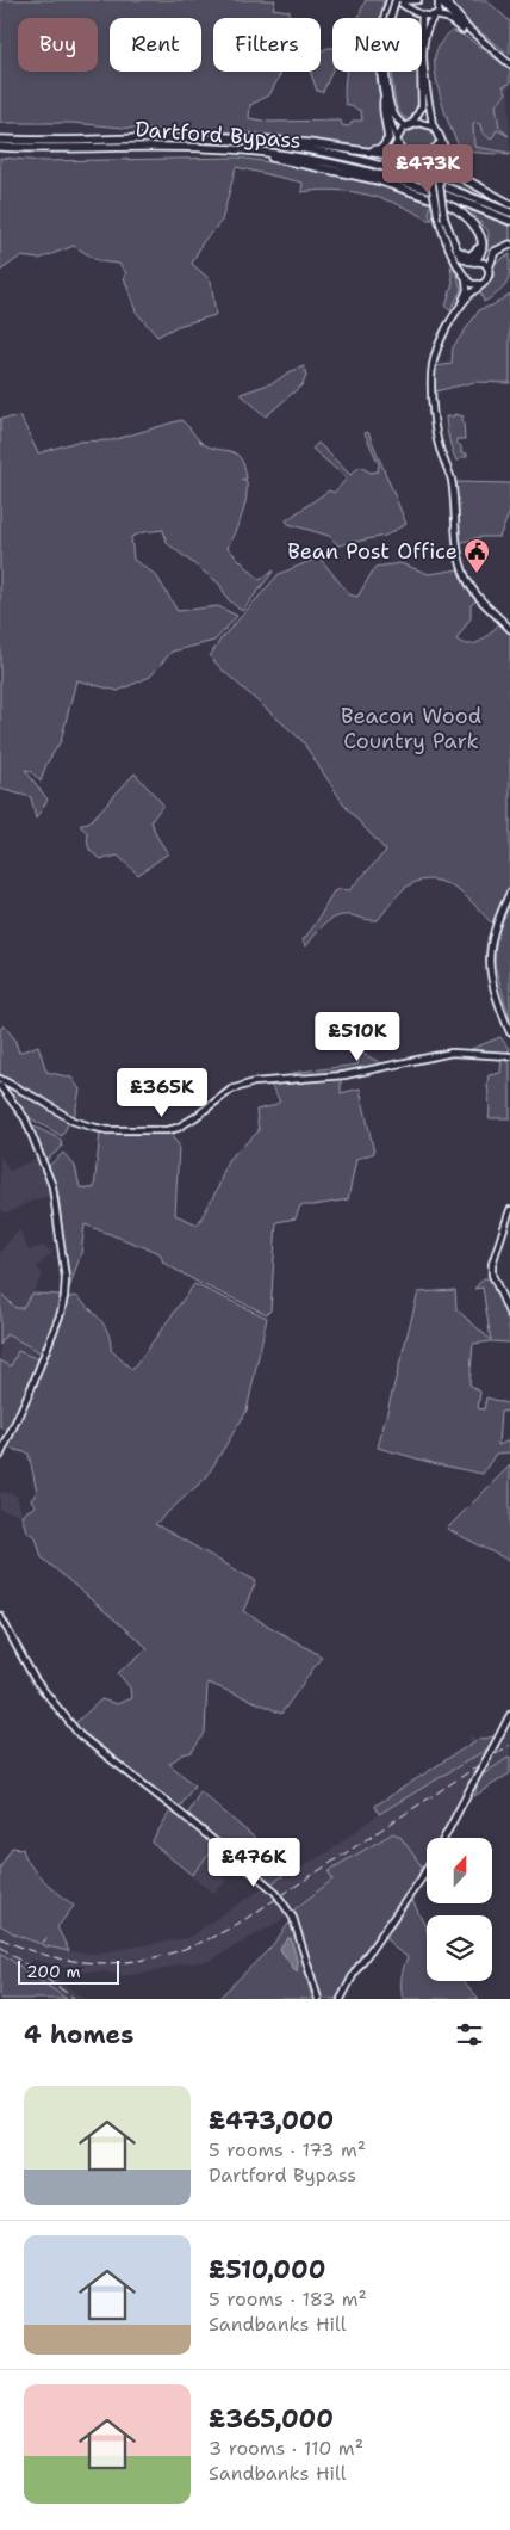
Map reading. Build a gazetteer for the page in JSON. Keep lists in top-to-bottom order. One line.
{"streets":{"highway":["Dartford Bypass"]},"parks":["Beacon Wood Country Park"],"places":{"public building":["Bean Post Office"]},"scale_bar":"200 m","north":"top","page":{"chip":["Buy","Rent","Filters","New"],"price":["£473K","£510K","£365K","£476K"],"scale":"200 m","heading":"4 homes","list":[{"name":"£473,000","note":"5 rooms · 173 m² · Dartford Bypass"},{"name":"£510,000","note":"5 rooms · 183 m² · Sandbanks Hill"},{"name":"£365,000","note":"3 rooms · 110 m² · Sandbanks Hill"}]}}
